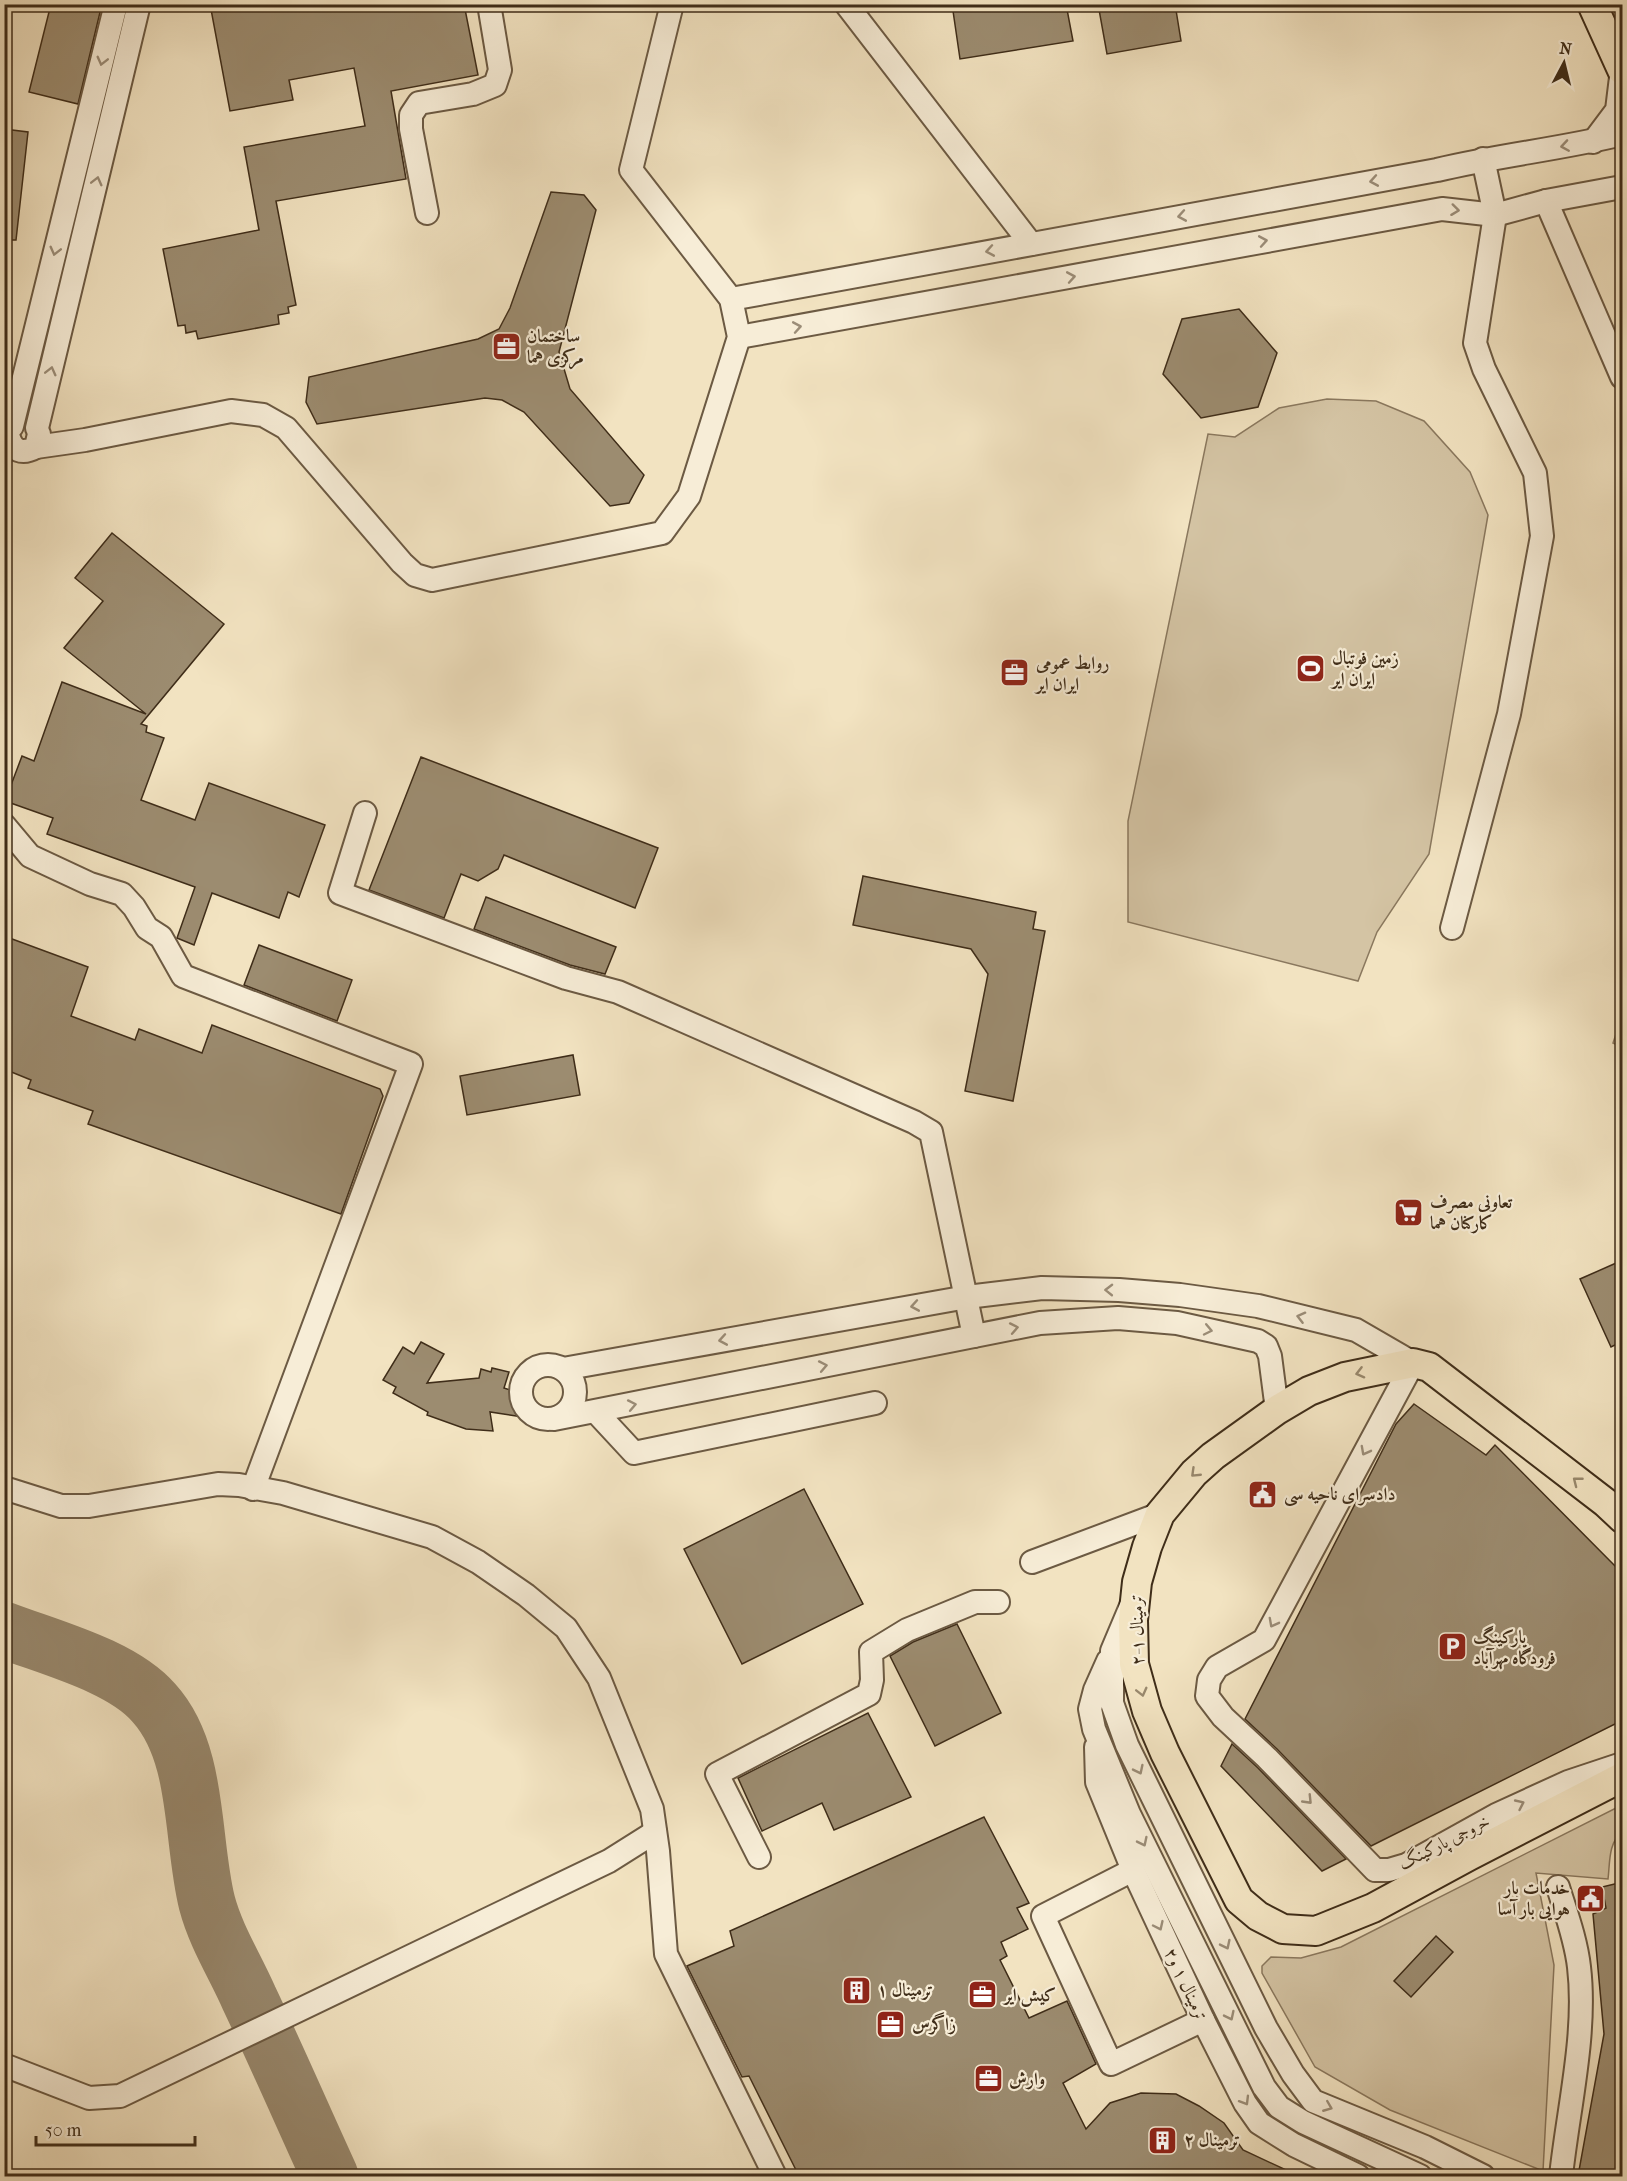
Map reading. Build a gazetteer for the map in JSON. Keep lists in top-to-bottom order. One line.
{"streets":{"main road":["ترمینال ۱-۲"],"street":["خروجی پارکینگ","ترمینال ۱ و۲"]},"crossings":[["ترمینال ۱-۲","خروجی پارکینگ"]],"places":{"office":["ساختمان مرکزی هما","روابط عمومی ایران ایر","کیش ایر","زاگرس","وارش"],"sports":["زمین فوتبال ایران ایر"],"supermarket":["تعاونی مصرف کارکنان هما"],"public building":["دادسرای ناحیه سی","خدمات بار هوایی بار آسا"],"parking":["پارکینگ فرودگاه مهرآباد"],"building":["ترمینال ۱","ترمینال ۲"]},"scale_bar":"50 m","north":"top"}
